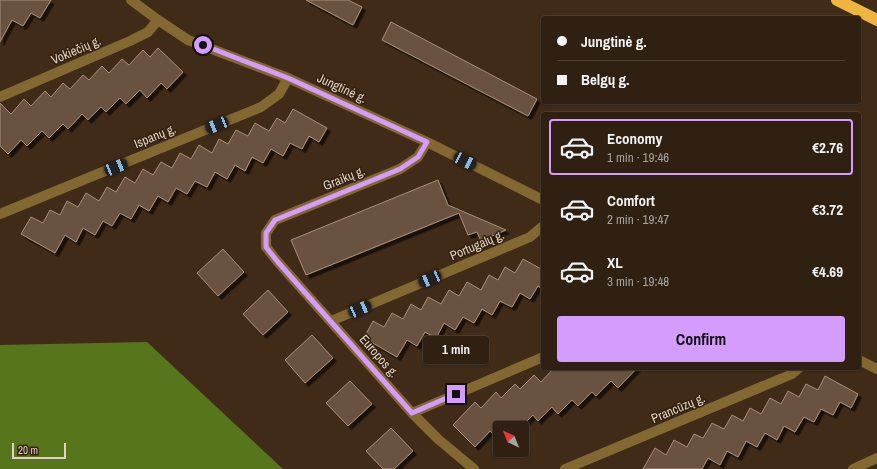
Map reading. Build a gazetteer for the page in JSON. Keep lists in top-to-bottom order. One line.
{"streets":{"street":["Vokiečių g.","Jungtinė g.","Ispanų g.","Graikų g.","Portugalų g.","Europos g.","Prancūzų g."]},"crossings":[["Vokiečių g.","Jungtinė g."],["Jungtinė g.","Ispanų g."],["Jungtinė g.","Graikų g."],["Graikų g.","Europos g."],["Portugalų g.","Europos g."]],"scale_bar":"20 m","north":"top left","page":{"banner":["Jungtinė g.","Belgų g."],"list":[{"name":"Economy","note":"1 min · 19:46","value":"€2.76"},{"name":"Comfort","note":"2 min · 19:47","value":"€3.72"},{"name":"XL","note":"3 min · 19:48","value":"€4.69"}],"buttons":"Confirm","bubble":"1 min","scale":"20 m"}}
